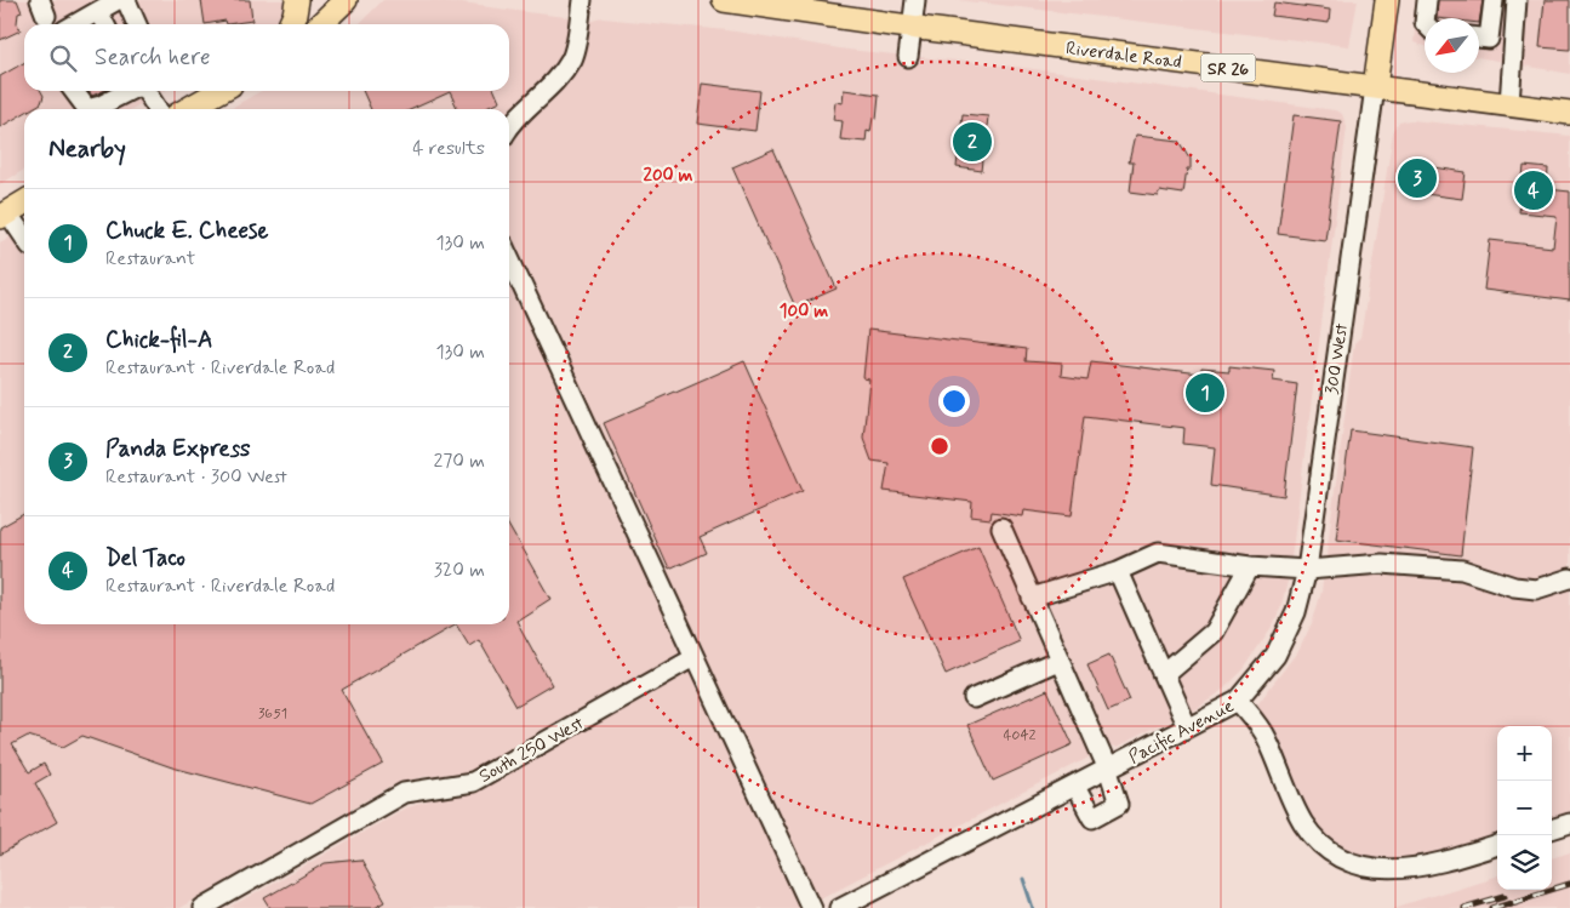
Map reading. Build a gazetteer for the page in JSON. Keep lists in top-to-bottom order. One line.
{"streets":{"main road":["Riverdale Road","SR 26","300 West"],"street":["Pacific Avenue","South 250 West"]},"crossings":[["Riverdale Road","SR 26"],["Riverdale Road","300 West"],["SR 26","300 West"],["300 West","Pacific Avenue"]],"house_numbers":["3651","4042"],"north":"bottom left","page":{"search":"Search here","heading":["Nearby","4 results"],"pins":["2","3","4","1"],"list":[{"mark":"1","name":"Chuck E. Cheese","note":"Restaurant","value":"130 m"},{"mark":"2","name":"Chick-fil-A","note":"Restaurant · Riverdale Road","value":"130 m"},{"mark":"3","name":"Panda Express","note":"Restaurant · 300 West","value":"270 m"},{"mark":"4","name":"Del Taco","note":"Restaurant · Riverdale Road","value":"320 m"}],"map_buttons":["+","−"]},"rings":["200 m","100 m"]}
